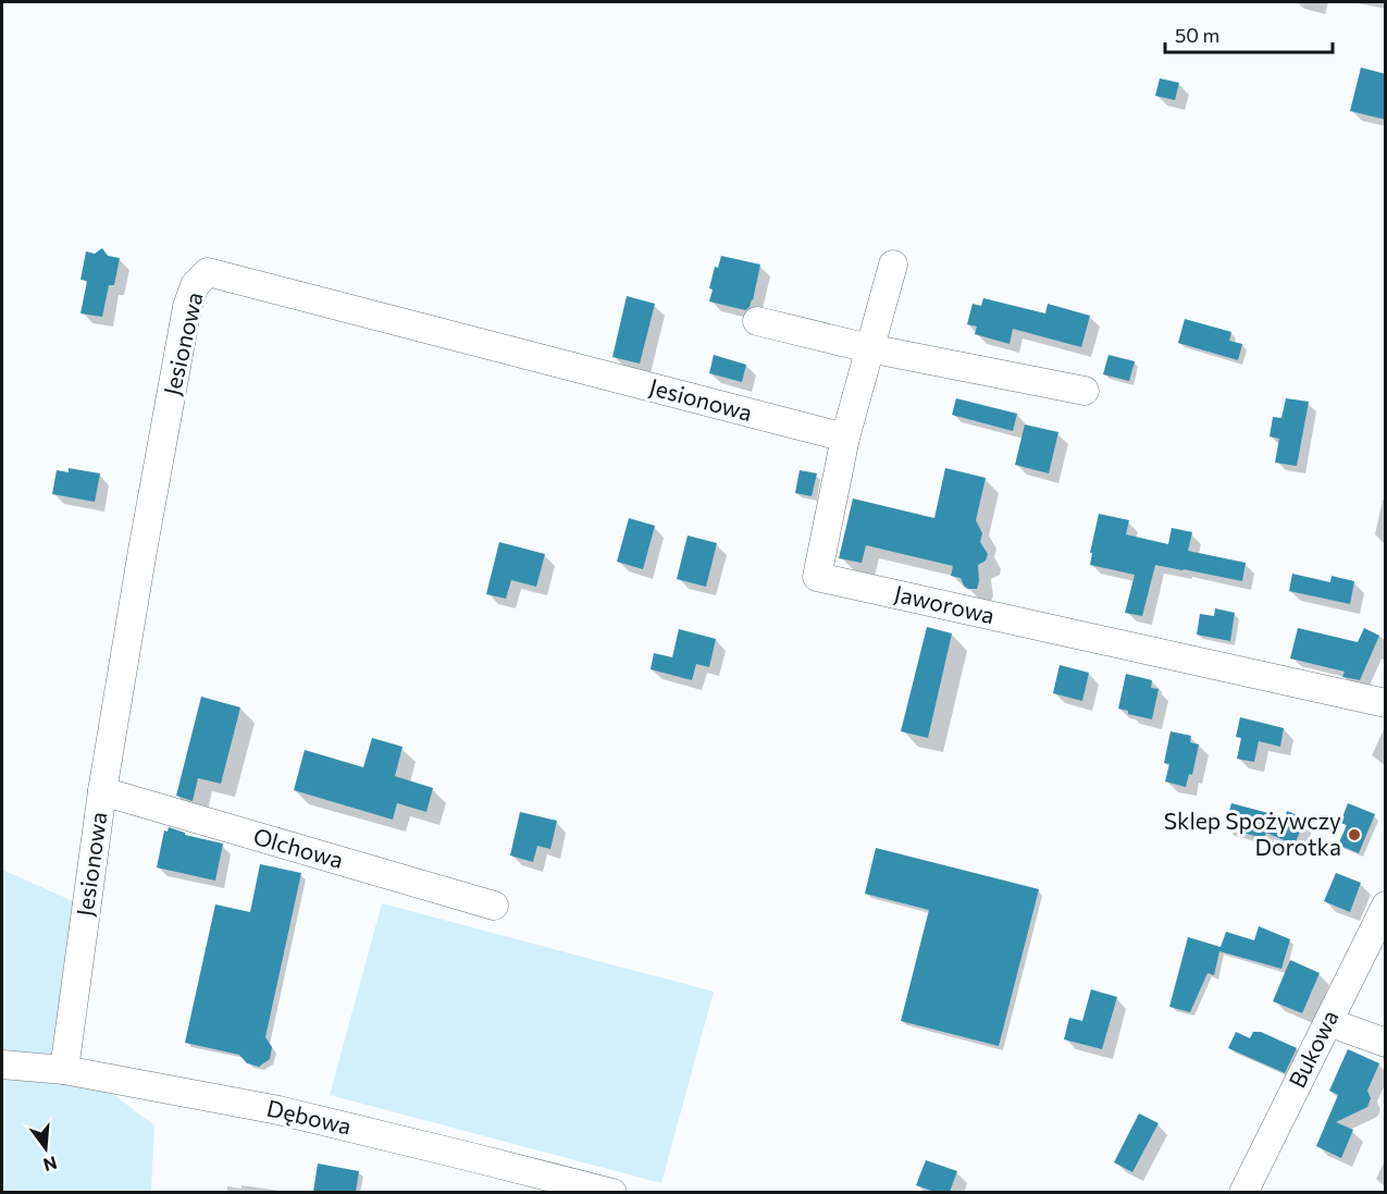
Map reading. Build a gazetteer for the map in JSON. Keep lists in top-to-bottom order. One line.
{"streets":{"street":["Jesionowa","Jaworowa","Olchowa","Bukowa","Dębowa"]},"crossings":[["Jesionowa","Jaworowa"],["Jesionowa","Olchowa"],["Jesionowa","Dębowa"]],"places":["Sklep Spożywczy Dorotka"],"scale_bar":"50 m","north":"bottom"}
